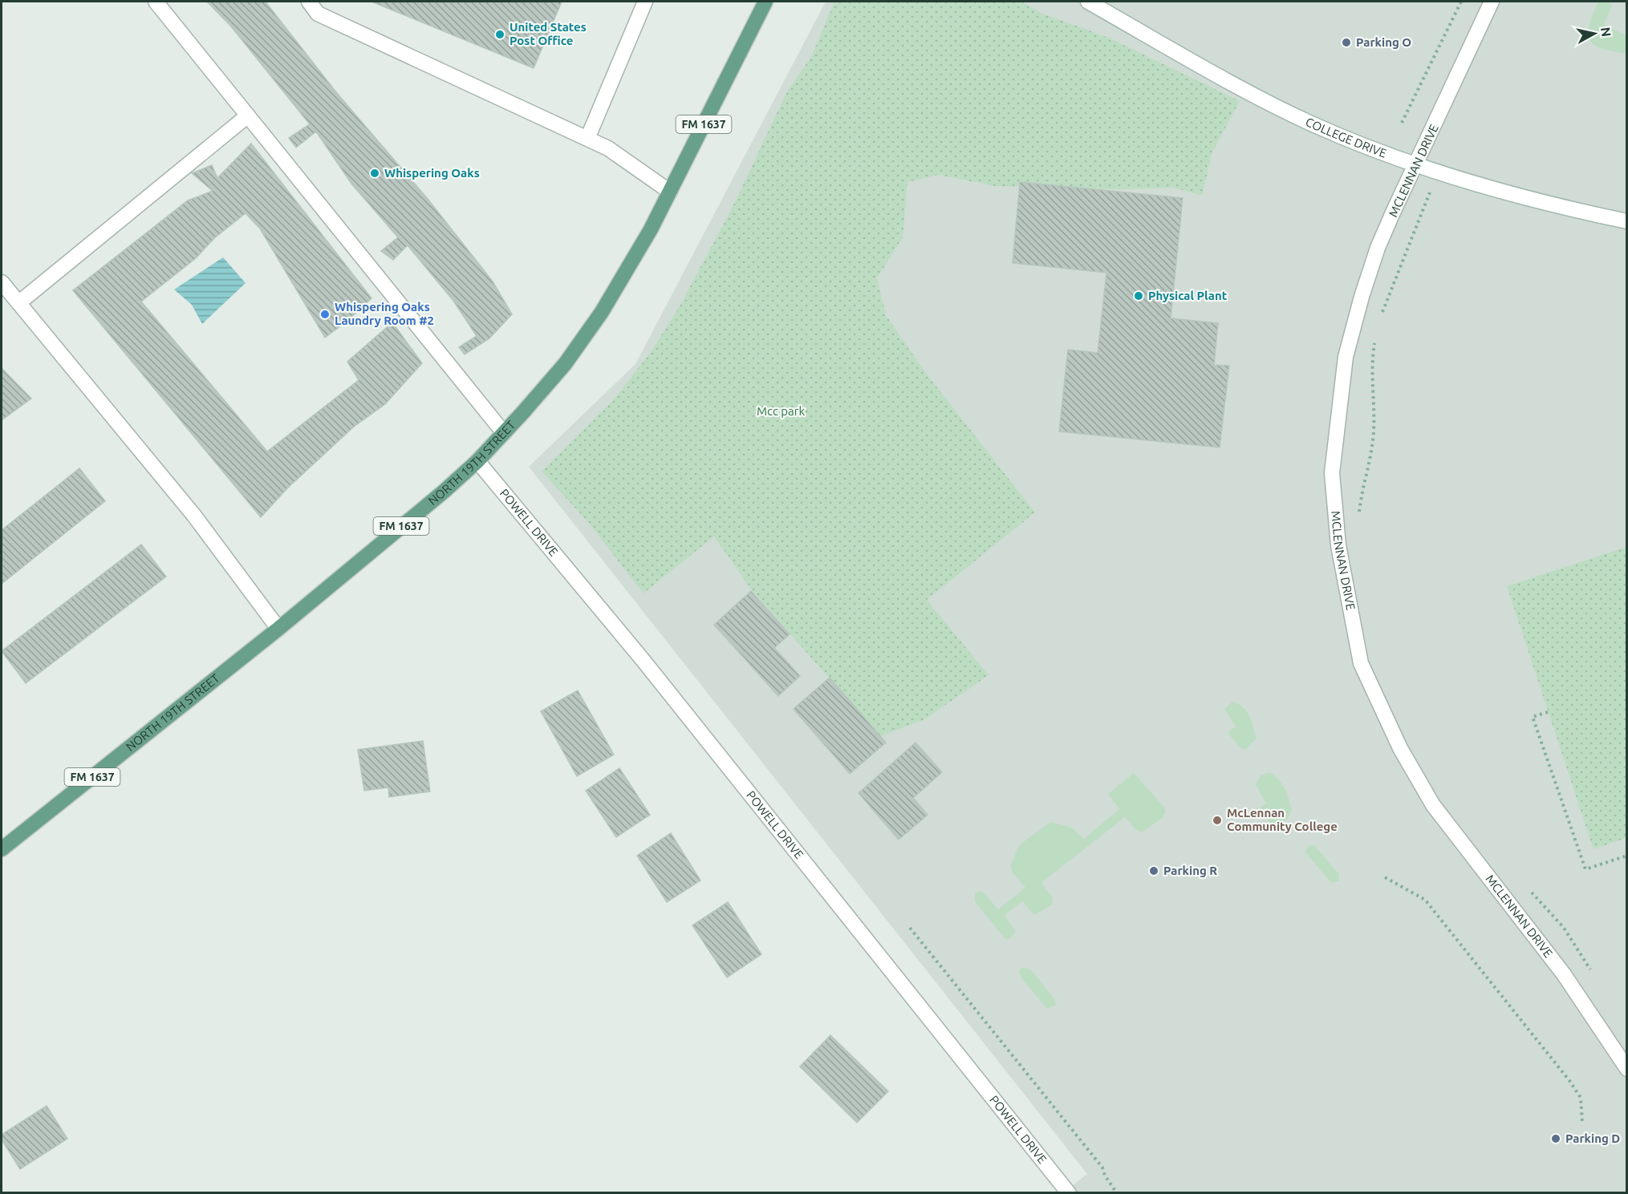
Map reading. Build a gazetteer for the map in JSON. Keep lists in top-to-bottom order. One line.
{"streets":{"main road":["FM 1637","NORTH 19TH STREET"],"street":["COLLEGE DRIVE","MCLENNAN DRIVE","POWELL DRIVE"]},"crossings":[["COLLEGE DRIVE","MCLENNAN DRIVE"],["NORTH 19TH STREET","POWELL DRIVE"]],"parks":["Mcc park"],"places":["United States Post Office","Parking O","Whispering Oaks","Physical Plant","Whispering Oaks Laundry Room #2","McLennan Community College","Parking R","Parking D"],"north":"right"}
